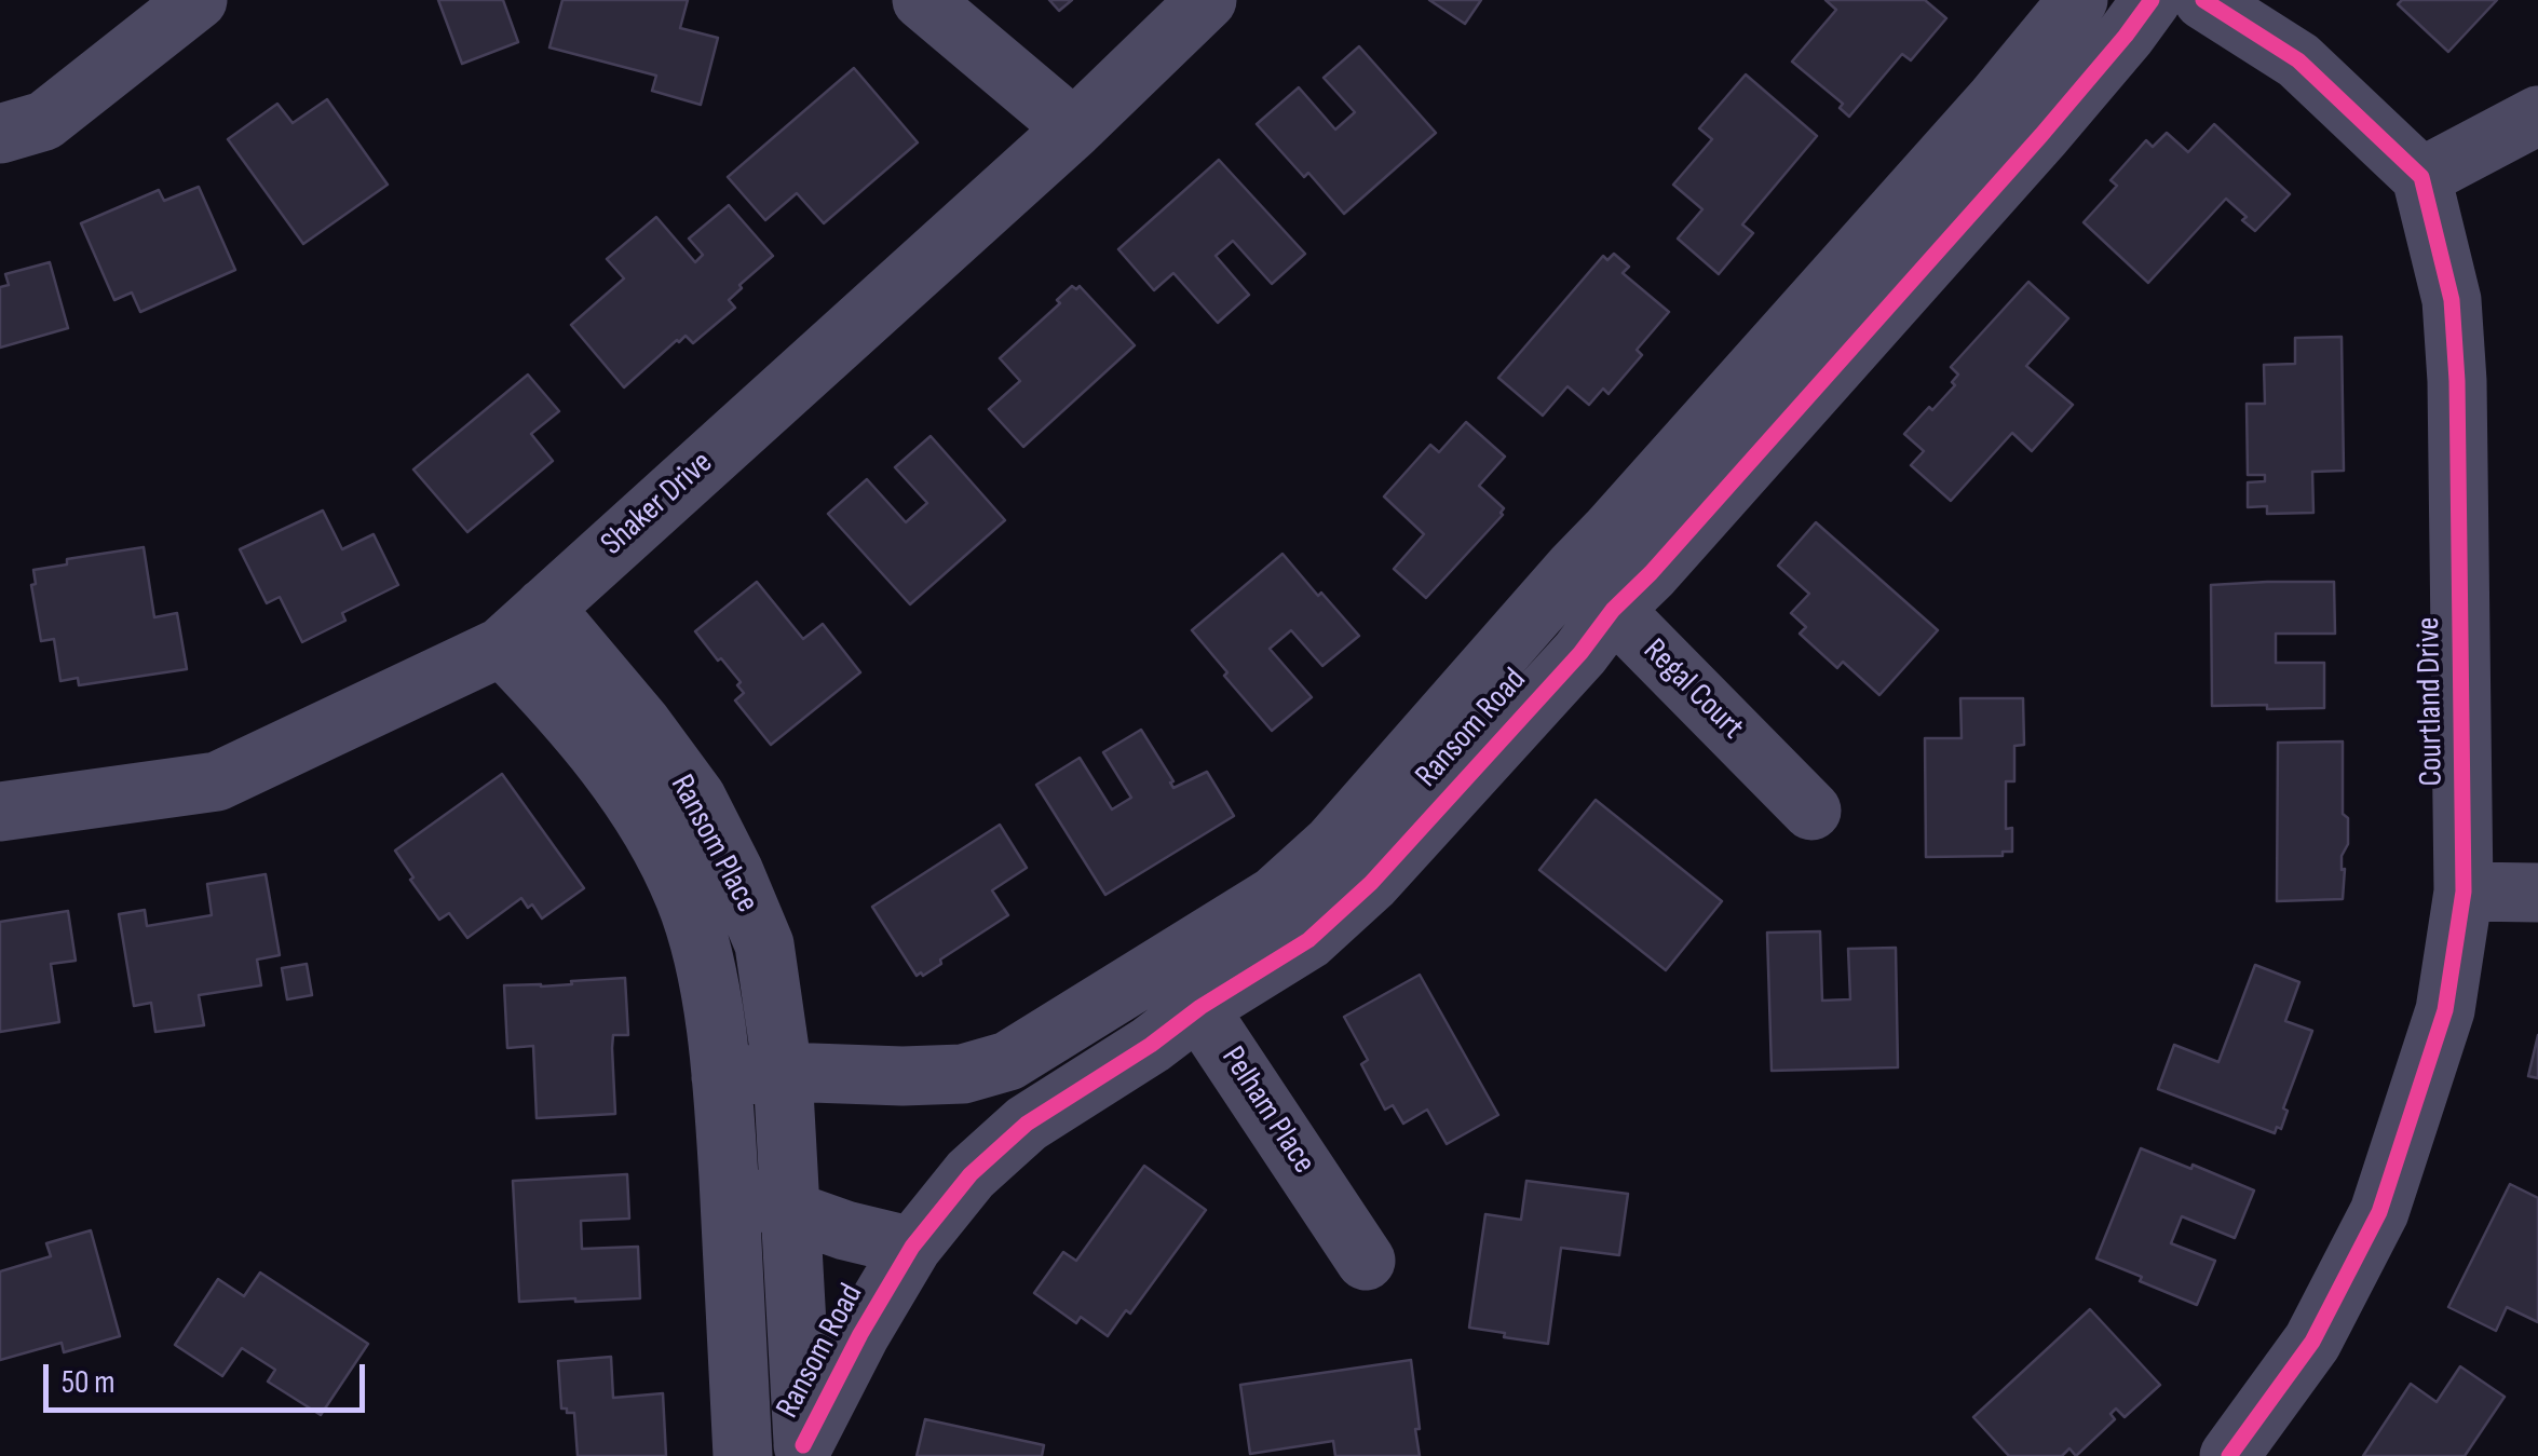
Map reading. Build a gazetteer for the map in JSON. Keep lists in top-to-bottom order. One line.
{"streets":{"street":["Shaker Drive","Regal Court","Courtland Drive","Ransom Road","Ransom Place","Pelham Place"]},"crossings":[["Shaker Drive","Ransom Place"],["Regal Court","Ransom Road"],["Ransom Road","Ransom Place"],["Ransom Road","Pelham Place"]],"scale_bar":"50 m"}
